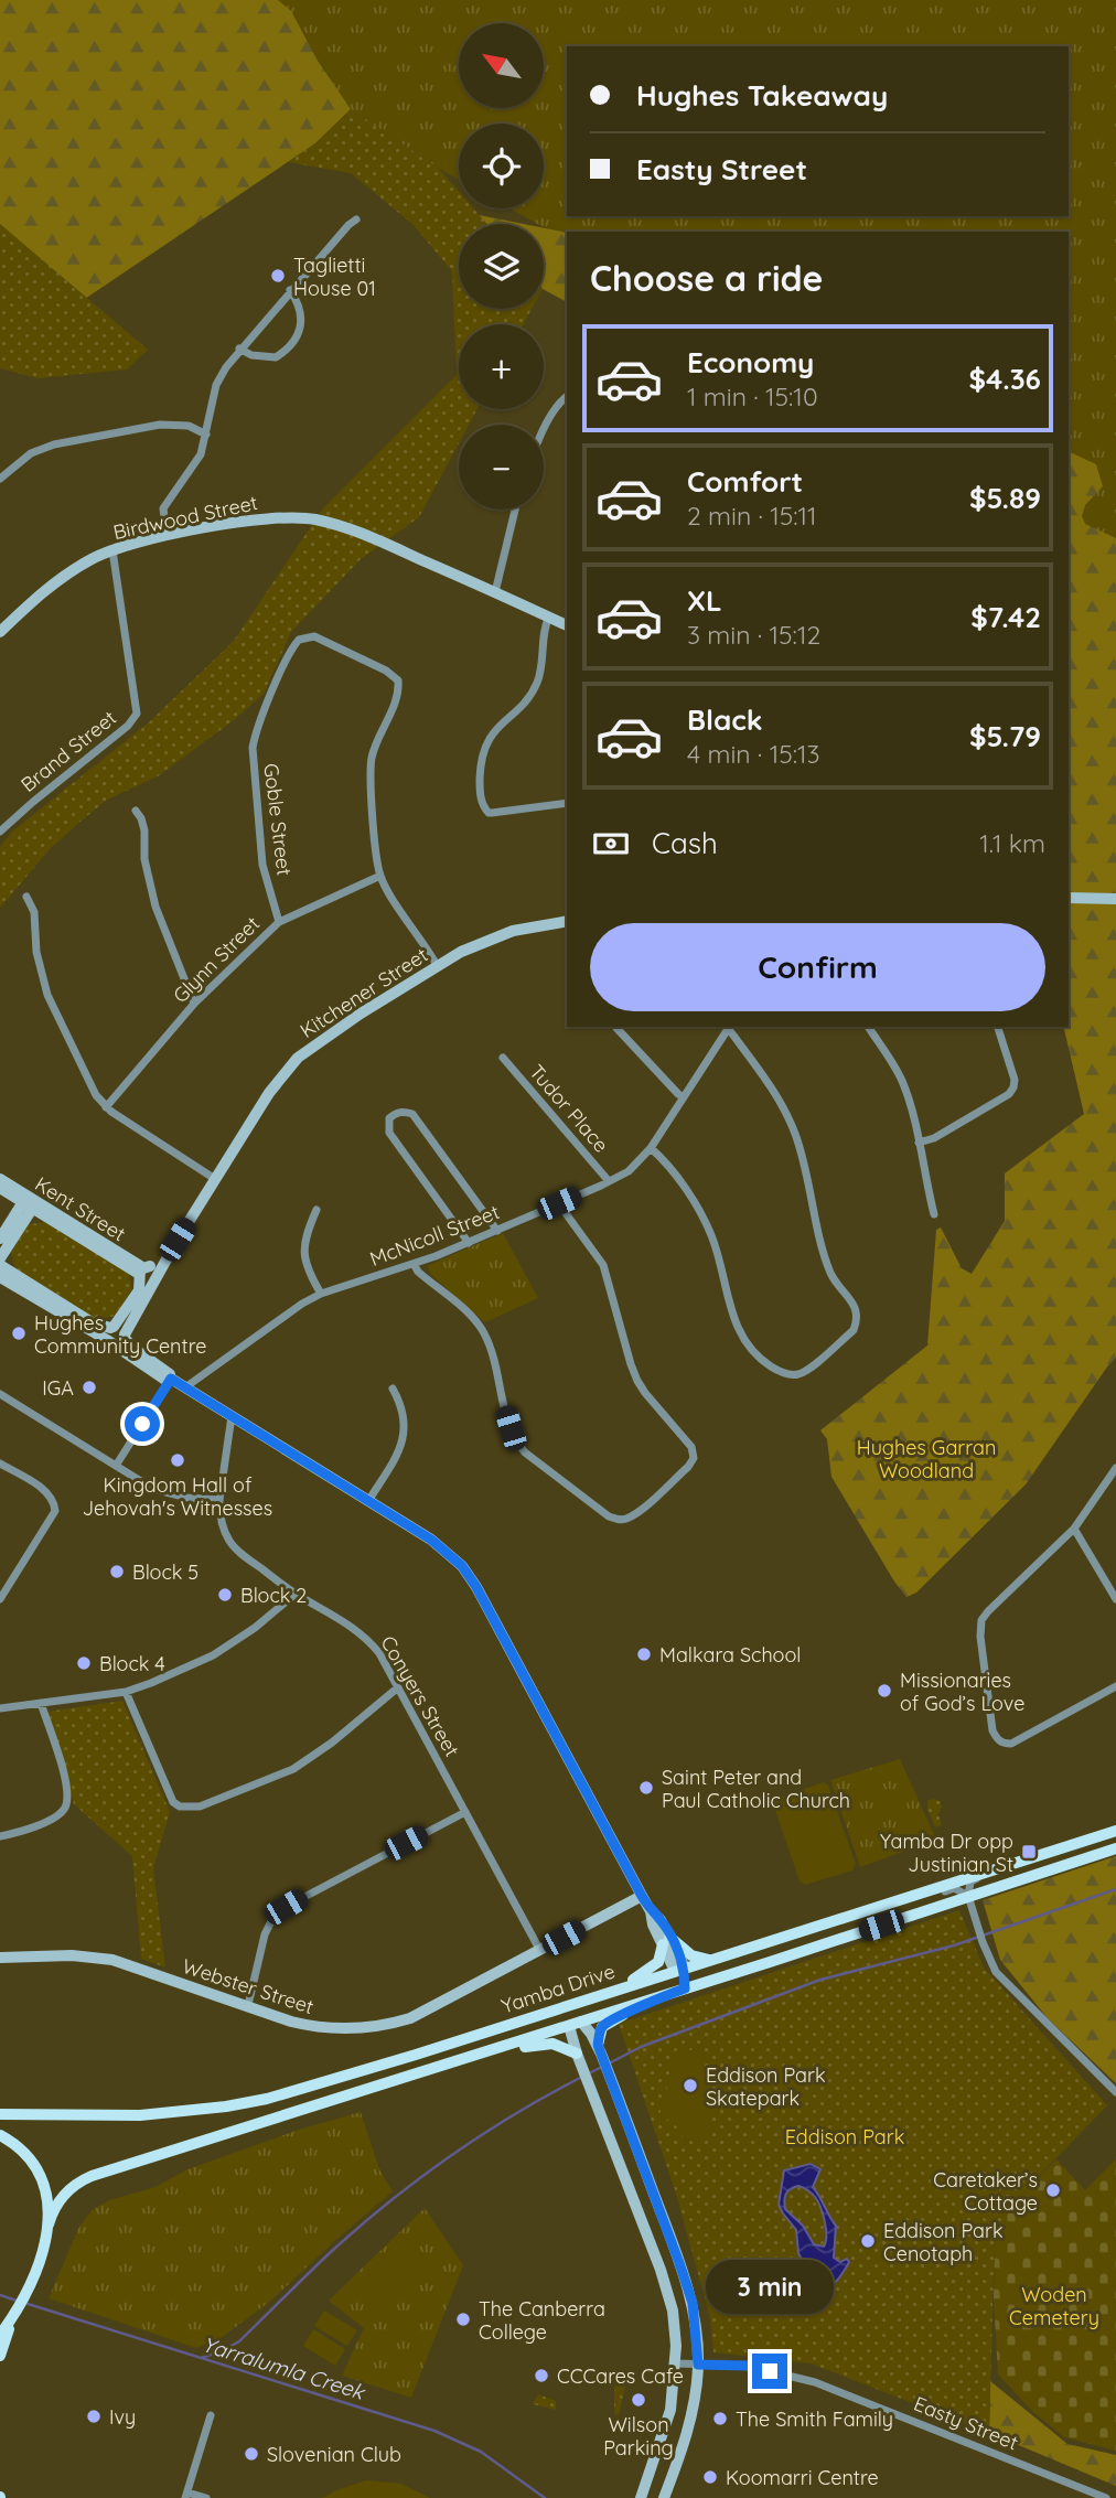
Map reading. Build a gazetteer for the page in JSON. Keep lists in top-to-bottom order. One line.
{"streets":{"main road":["Yamba Drive"],"street":["Birdwood Street","Brand Street","Goble Street","Glynn Street","Kitchener Street","Tudor Place","Kent Street","McNicoll Street","Conyers Street","Webster Street","Easty Street"]},"crossings":[["Birdwood Street","Brand Street"],["Goble Street","Glynn Street"],["Goble Street","Kitchener Street"],["Kitchener Street","Kent Street"],["Tudor Place","McNicoll Street"],["Conyers Street","Webster Street"]],"water":["Yarralumla Creek"],"parks":["Hughes Garran Woodland","Eddison Park","Woden Cemetery"],"places":{"other":["Taglietti House 01","Hughes Community Centre","IGA","Kingdom Hall of Jehovah's Witnesses","Block 5","Block 2","Malkara School","Block 4","Missionaries of God’s Love","Saint Peter and Paul Catholic Church","Eddison Park Skatepark","Caretaker’s Cottage","Eddison Park Cenotaph","The Canberra College","CCCares Cafe","Wilson Parking","Ivy","The Smith Family","Slovenian Club","Koomarri Centre"],"transit":["Yamba Dr opp Justinian St"]},"north":"top left","page":{"map_buttons":["+","−"],"banner":["Hughes Takeaway","Easty Street"],"heading":"Choose a ride","list":[{"name":"Economy","note":"1 min · 15:10","value":"$4.36"},{"name":"Comfort","note":"2 min · 15:11","value":"$5.89"},{"name":"XL","note":"3 min · 15:12","value":"$7.42"},{"name":"Black","note":"4 min · 15:13","value":"$5.79"}],"pay":["Cash","1.1 km"],"buttons":"Confirm","bubble":"3 min"}}
